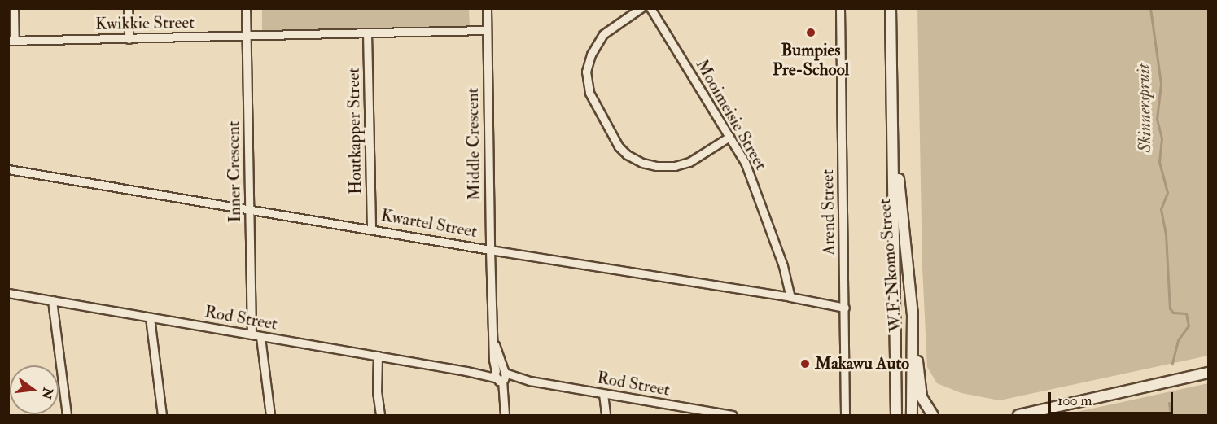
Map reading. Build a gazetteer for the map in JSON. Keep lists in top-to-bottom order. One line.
{"streets":{"main road":["W.F. Nkomo Street"],"street":["Kwikkie Street","Mooimeisie Street","Houtkapper Street","Middle Crescent","Inner Crescent","Arend Street","Kwartel Street","Rod Street"]},"crossings":[["Kwikkie Street","Houtkapper Street"],["Kwikkie Street","Middle Crescent"],["Kwikkie Street","Inner Crescent"],["Mooimeisie Street","Kwartel Street"],["Houtkapper Street","Kwartel Street"],["Middle Crescent","Kwartel Street"],["Middle Crescent","Rod Street"],["Inner Crescent","Kwartel Street"],["Inner Crescent","Rod Street"],["Arend Street","Kwartel Street"]],"water":["Skinnerspruit"],"places":["Bumpies Pre-School","Makawu Auto"],"scale_bar":"100 m","north":"right"}
